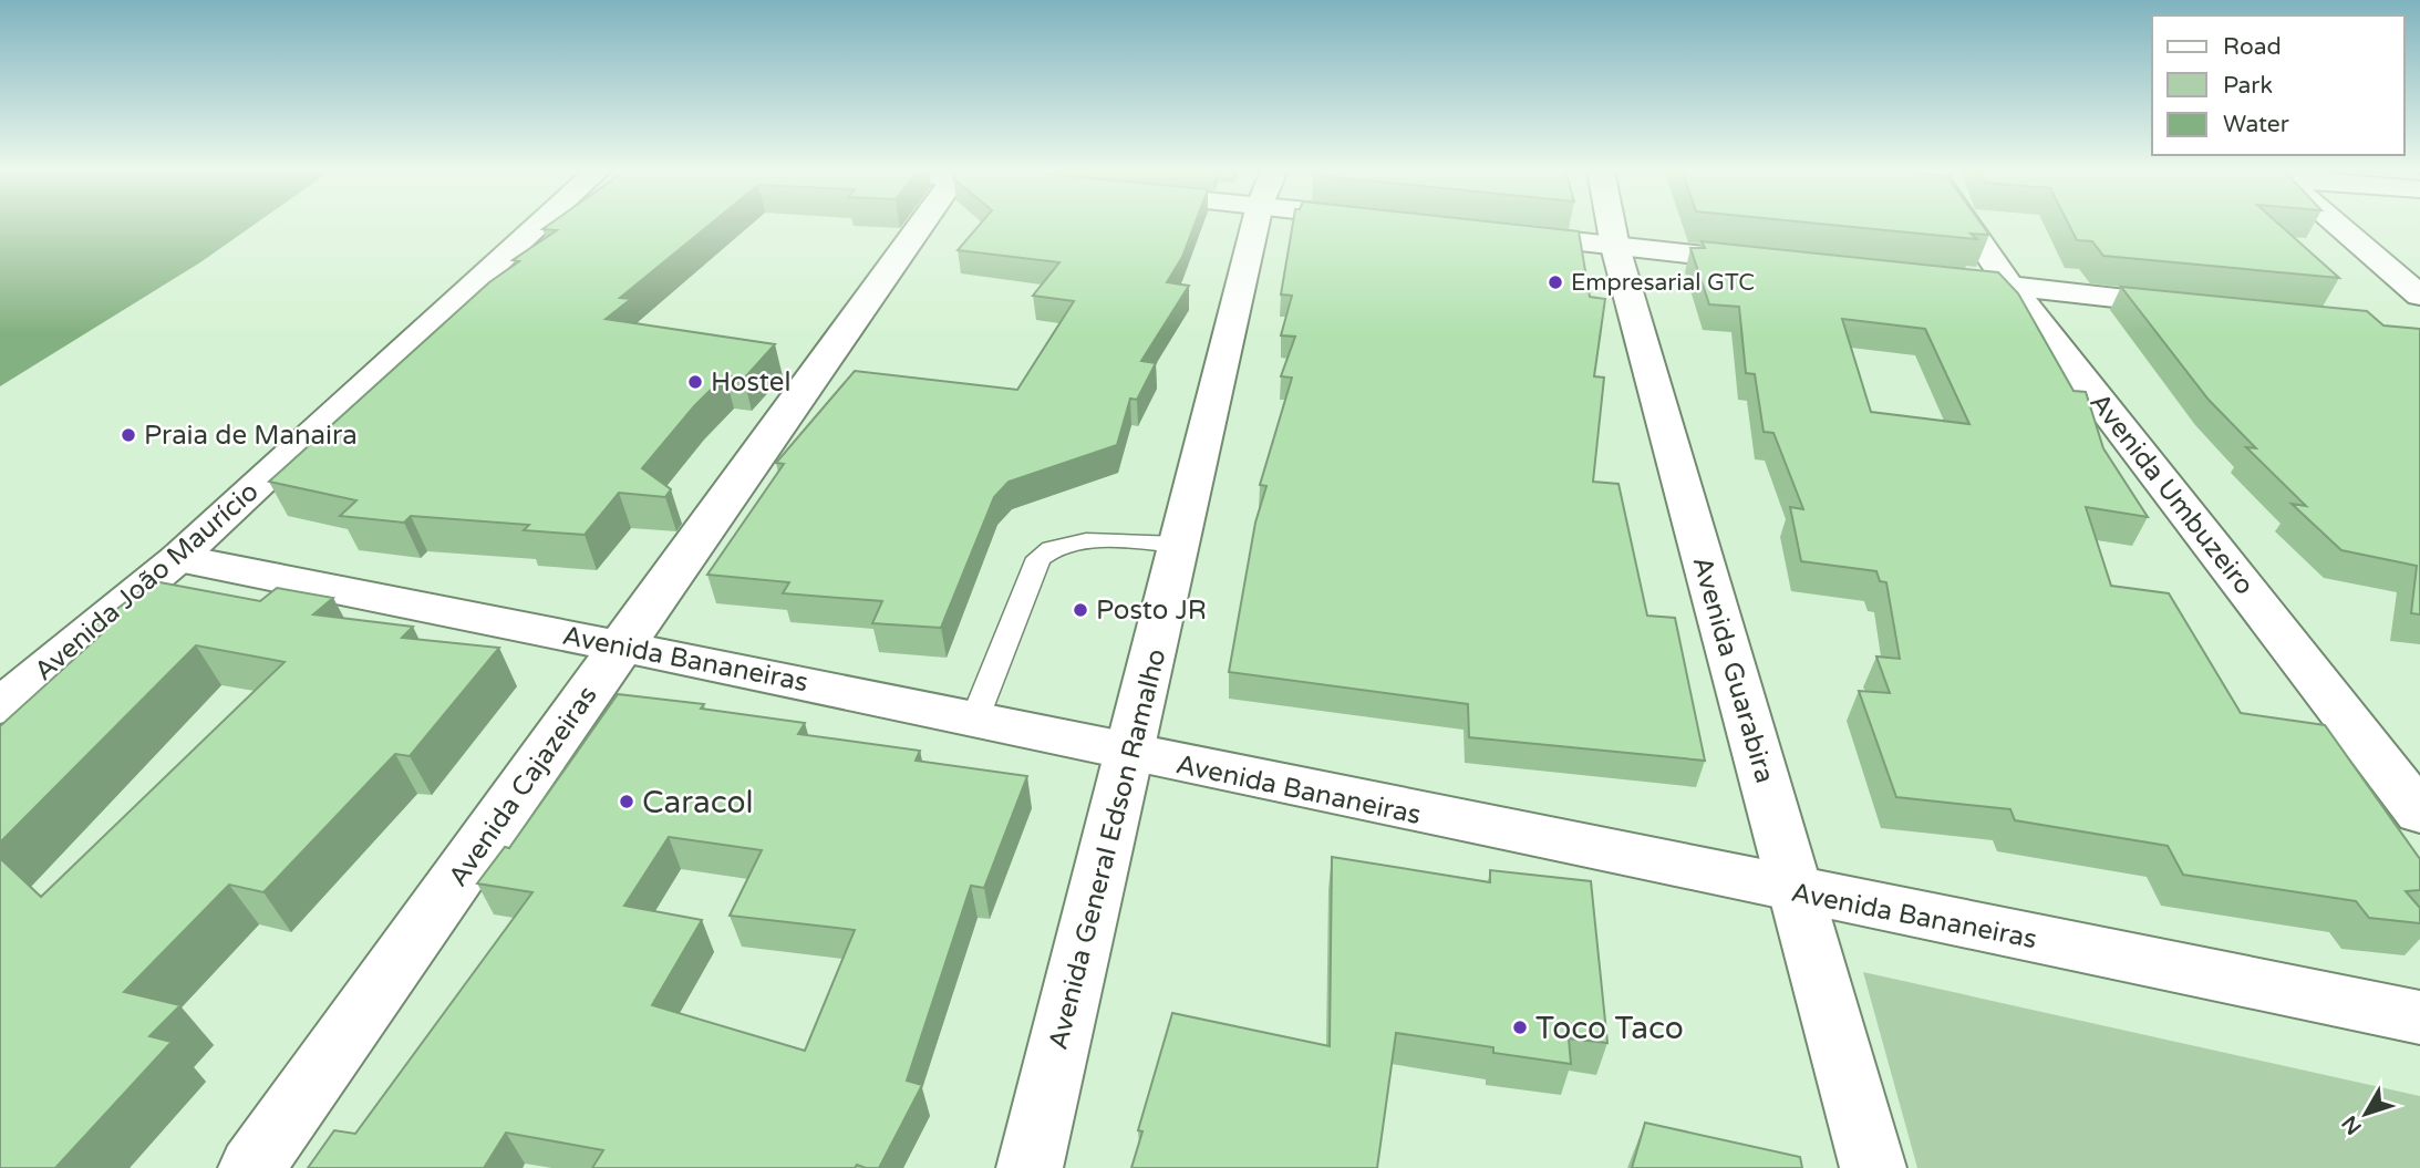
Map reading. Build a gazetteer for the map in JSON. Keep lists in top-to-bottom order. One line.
{"streets":{"street":["Avenida Umbuzeiro","Avenida João Maurício","Avenida Bananeiras","Avenida Guarabira","Avenida Cajazeiras","Avenida General Edson Ramalho"]},"crossings":[["Avenida João Maurício","Avenida Bananeiras"],["Avenida Bananeiras","Avenida Guarabira"],["Avenida Bananeiras","Avenida Cajazeiras"],["Avenida Bananeiras","Avenida General Edson Ramalho"]],"places":["Empresarial GTC","Hostel","Praia de Manaira","Posto JR","Caracol","Toco Taco"],"legend":["Road","Park","Water"],"north":"bottom left"}
